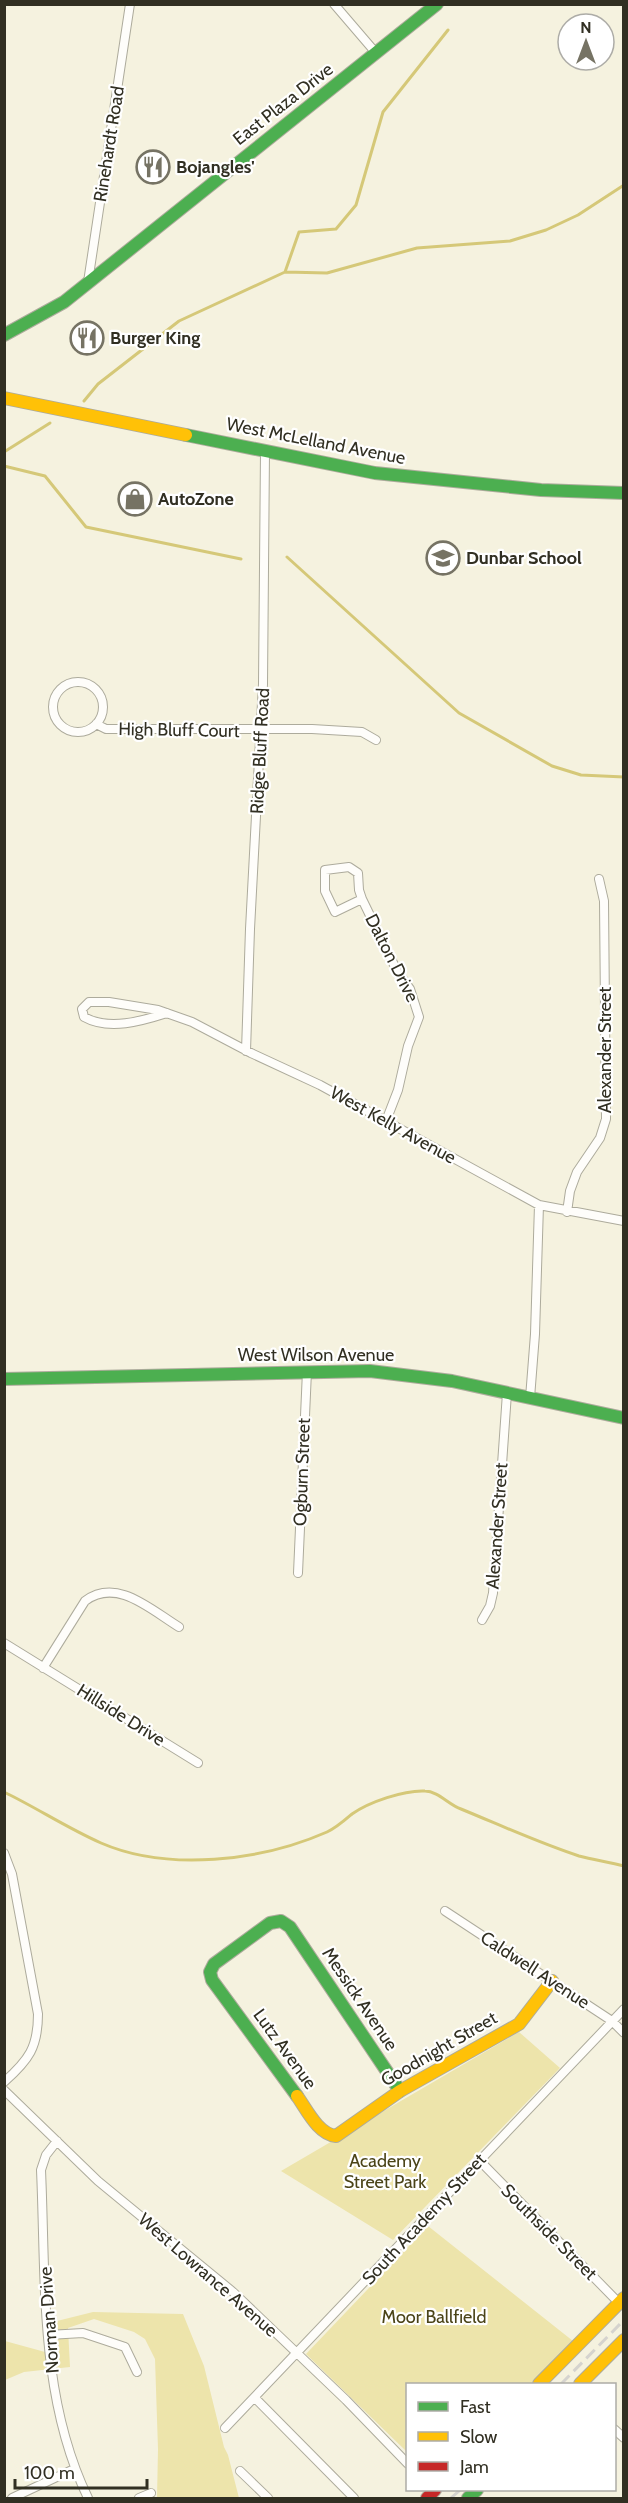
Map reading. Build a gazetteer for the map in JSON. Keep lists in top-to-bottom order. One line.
{"streets":{"street":["East Plaza Drive","Rinehardt Road","West McLelland Avenue","High Bluff Court","Ridge Bluff Road","Dalton Drive","Alexander Street","West Kelly Avenue","West Wilson Avenue","Ogburn Street","Hillside Drive","Caldwell Avenue","Messick Avenue","Lutz Avenue","Goodnight Street","South Academy Street","Southside Street","West Lowrance Avenue","Norman Drive"]},"crossings":[["East Plaza Drive","Rinehardt Road"],["West McLelland Avenue","Ridge Bluff Road"],["High Bluff Court","Ridge Bluff Road"],["Ridge Bluff Road","West Kelly Avenue"],["Dalton Drive","West Kelly Avenue"],["Alexander Street","West Kelly Avenue"],["Alexander Street","West Wilson Avenue"],["West Wilson Avenue","Ogburn Street"],["Caldwell Avenue","Goodnight Street"],["Caldwell Avenue","South Academy Street"],["Messick Avenue","Lutz Avenue"],["Messick Avenue","Goodnight Street"],["Lutz Avenue","Goodnight Street"],["South Academy Street","Southside Street"],["South Academy Street","West Lowrance Avenue"],["West Lowrance Avenue","Norman Drive"]],"parks":["Academy Street Park","Moor Ballfield"],"places":{"restaurant":["Bojangles'","Burger King"],"shop":["AutoZone"],"school or university":["Dunbar School"]},"legend":["Fast","Slow","Jam"],"scale_bar":"100 m","north":"top"}
